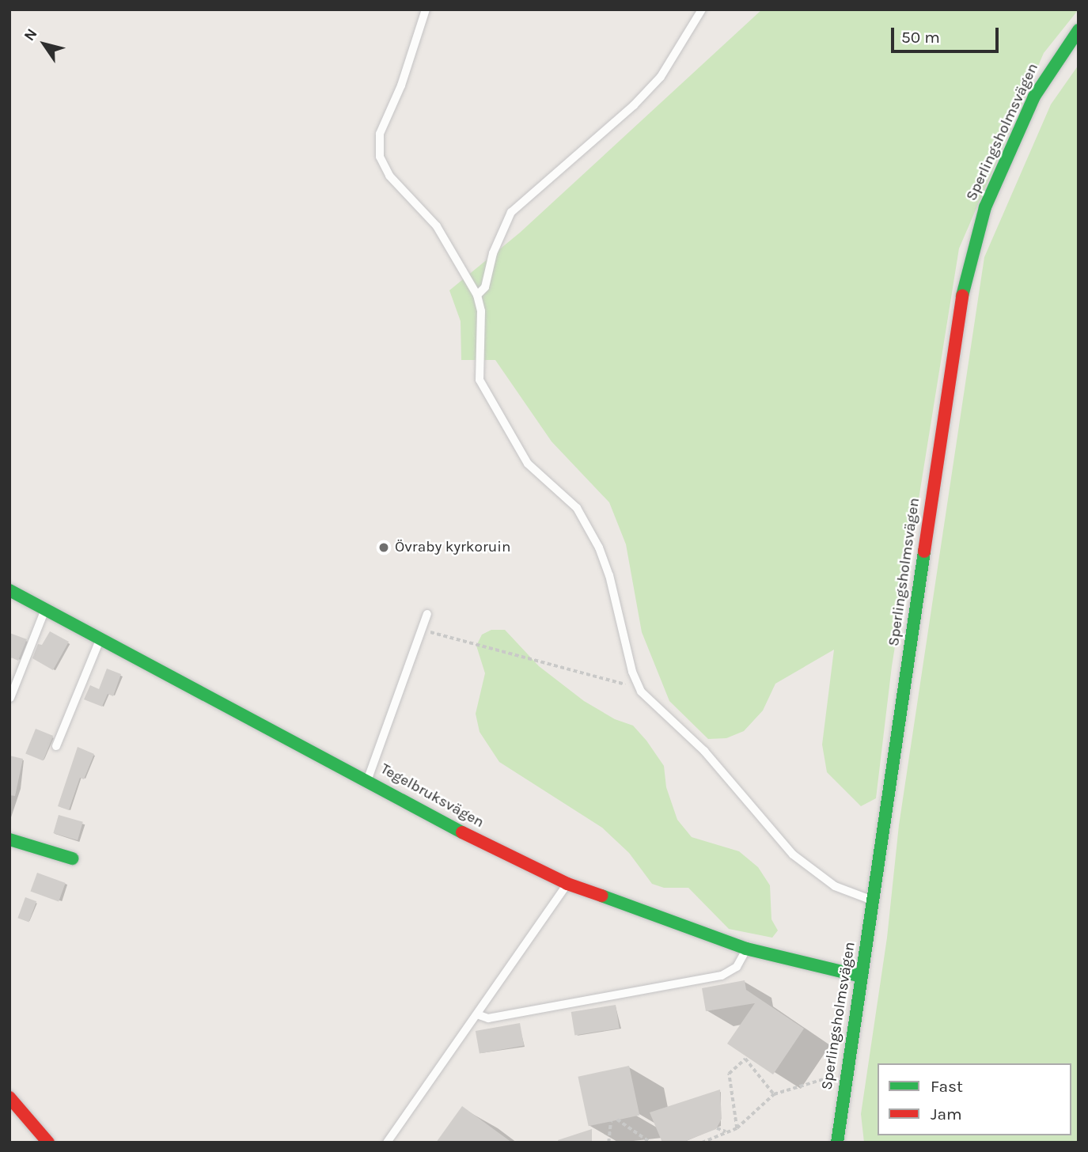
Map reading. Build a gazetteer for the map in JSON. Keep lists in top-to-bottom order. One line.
{"streets":{"main road":["Sperlingsholmsvägen","Tegelbruksvägen"]},"crossings":[["Sperlingsholmsvägen","Tegelbruksvägen"]],"places":["Övraby kyrkoruin"],"legend":["Fast","Jam"],"scale_bar":"50 m","north":"top left"}
